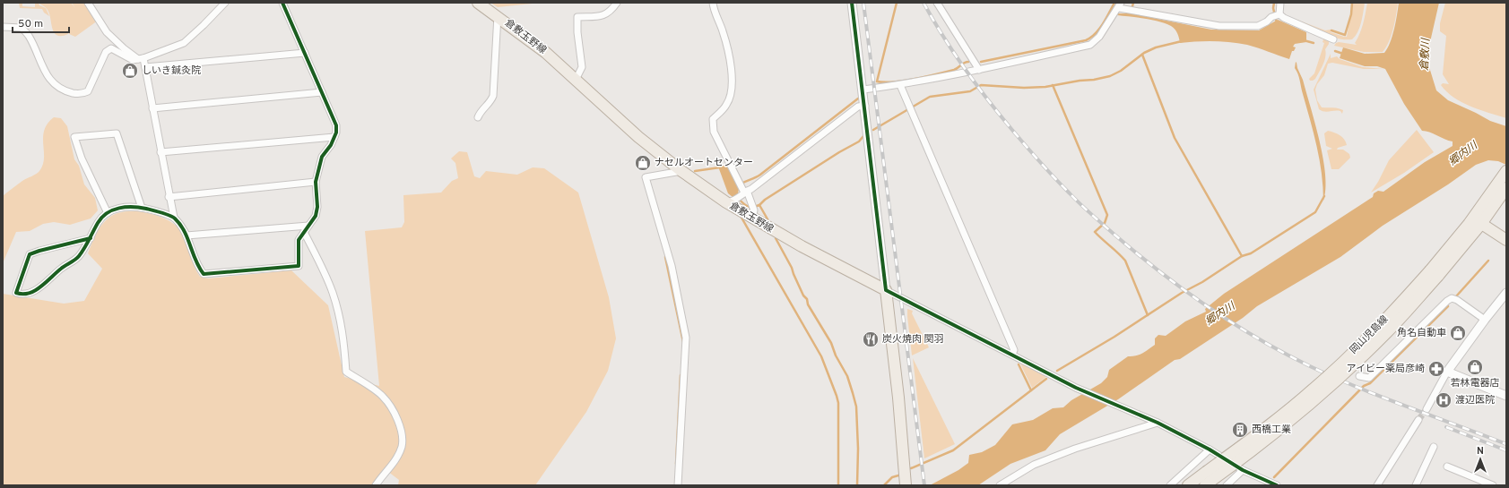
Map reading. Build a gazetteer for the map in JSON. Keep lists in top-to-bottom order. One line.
{"streets":{"main road":["倉敷玉野線","岡山児島線"]},"water":["倉敷川","郷内川"],"places":{"shop":["しいき鍼灸院","ナセルオートセンター","角名自動車","若林電器店"],"restaurant":["炭火焼肉 関羽"],"pharmacy":["アイビー薬局彦崎"],"hospital":["渡辺医院"],"building":["西橋工業"]},"scale_bar":"50 m","north":"top"}
